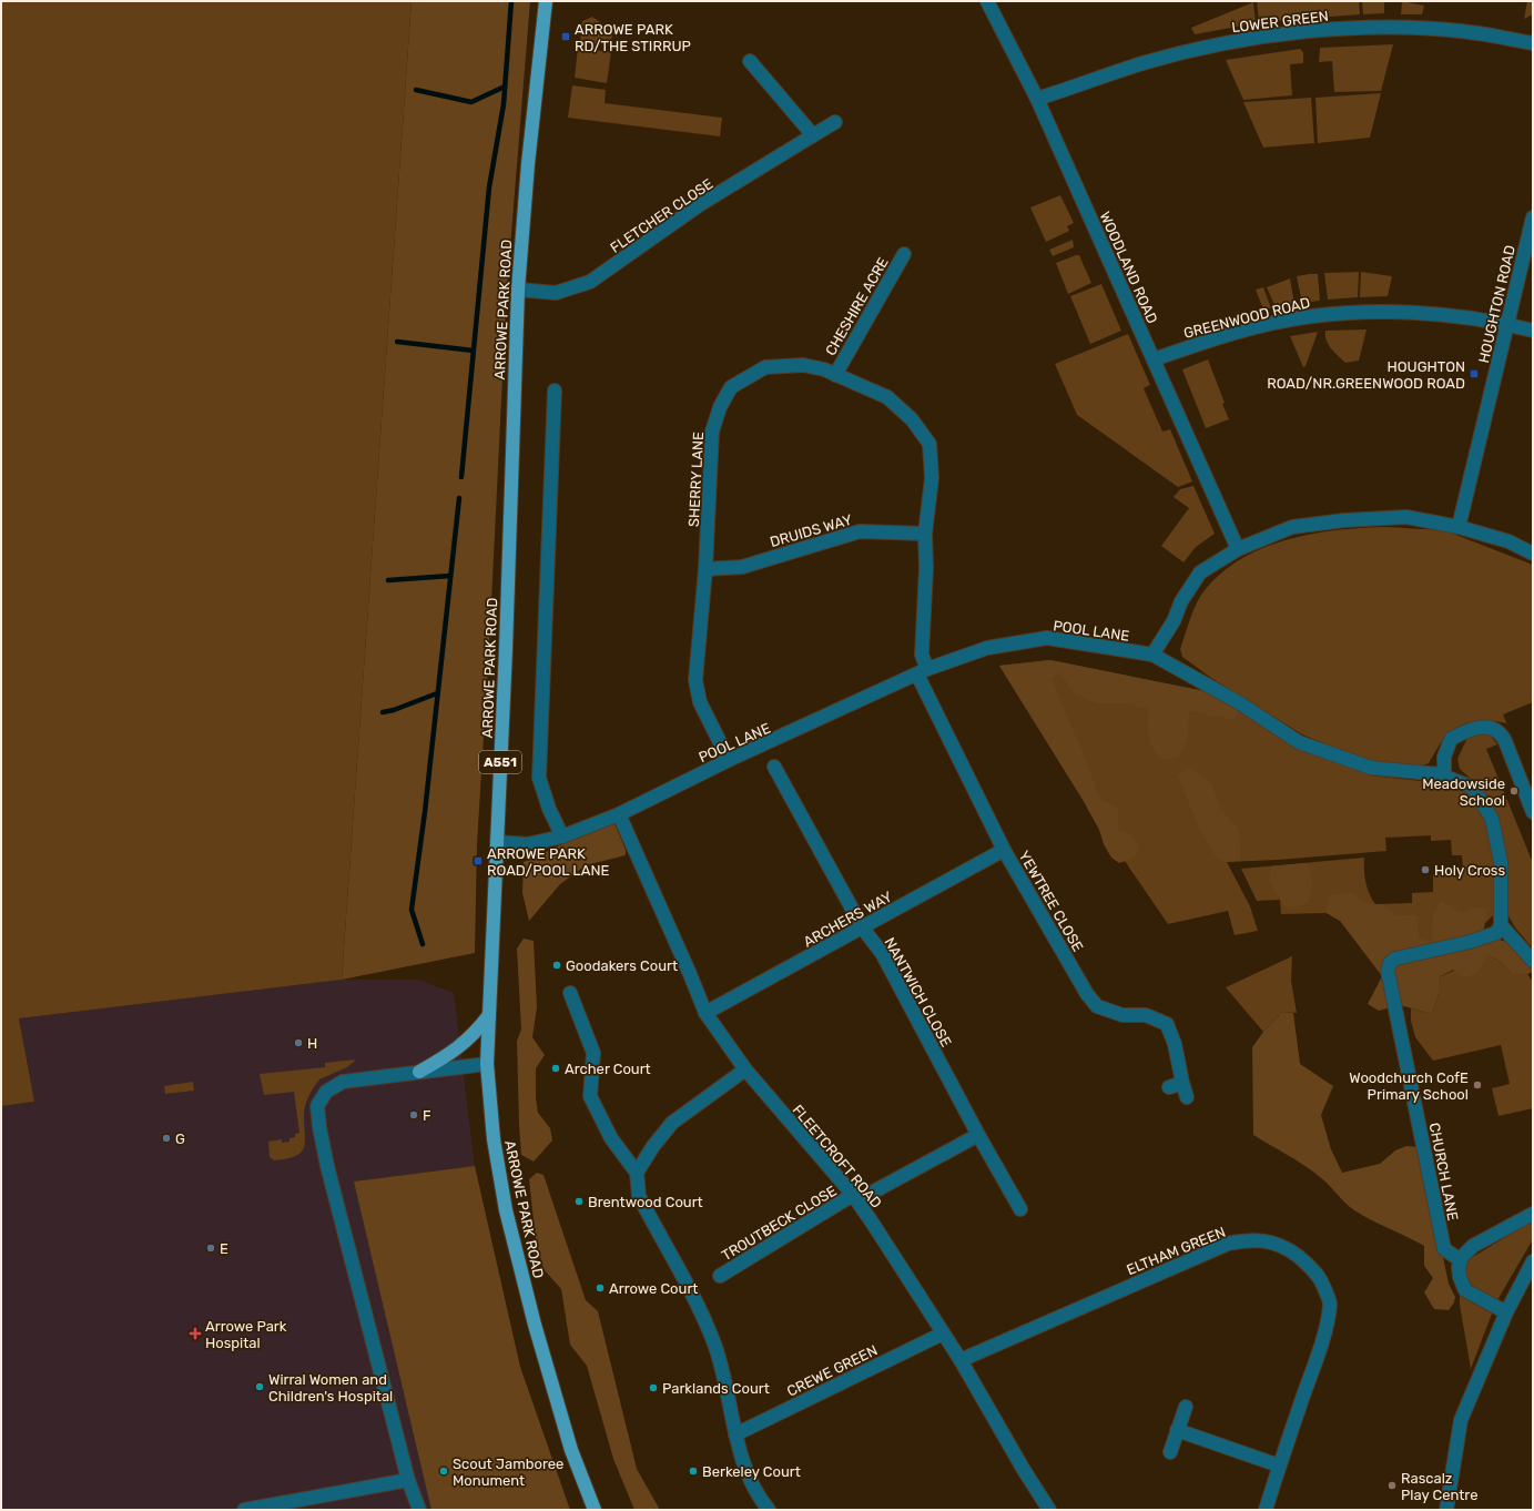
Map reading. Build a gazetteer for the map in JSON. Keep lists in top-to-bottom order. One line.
{"streets":{"main road":["ARROWE PARK ROAD","A551"],"street":["LOWER GREEN","FLETCHER CLOSE","WOODLAND ROAD","HOUGHTON ROAD","CHESHIRE ACRE","GREENWOOD ROAD","SHERRY LANE","DRUIDS WAY","POOL LANE","YEWTREE CLOSE","ARCHERS WAY","NANTWICH CLOSE","FLEETCROFT ROAD","CHURCH LANE","TROUTBECK CLOSE","ELTHAM GREEN","CREWE GREEN"]},"crossings":[["LOWER GREEN","WOODLAND ROAD"],["FLETCHER CLOSE","ARROWE PARK ROAD"],["WOODLAND ROAD","GREENWOOD ROAD"],["HOUGHTON ROAD","GREENWOOD ROAD"],["CHESHIRE ACRE","SHERRY LANE"],["ARROWE PARK ROAD","POOL LANE"],["SHERRY LANE","DRUIDS WAY"],["SHERRY LANE","POOL LANE"],["SHERRY LANE","YEWTREE CLOSE"],["POOL LANE","YEWTREE CLOSE"],["POOL LANE","FLEETCROFT ROAD"],["POOL LANE","CHURCH LANE"],["YEWTREE CLOSE","ARCHERS WAY"],["ARCHERS WAY","NANTWICH CLOSE"],["ARCHERS WAY","FLEETCROFT ROAD"],["NANTWICH CLOSE","TROUTBECK CLOSE"],["FLEETCROFT ROAD","TROUTBECK CLOSE"],["FLEETCROFT ROAD","ELTHAM GREEN"],["FLEETCROFT ROAD","CREWE GREEN"]],"places":{"transit":["ARROWE PARK RD/THE STIRRUP","HOUGHTON ROAD/NR.GREENWOOD ROAD","ARROWE PARK ROAD/POOL LANE"],"other":["Meadowside School","Holy Cross","Goodakers Court","H","Archer Court","Woodchurch CofE Primary School","F","G","Brentwood Court","E","Arrowe Court","Wirral Women and Children's Hospital","Parklands Court","Scout Jamboree Monument","Berkeley Court","Rascalz Play Centre"],"health":["Arrowe Park Hospital"]}}
